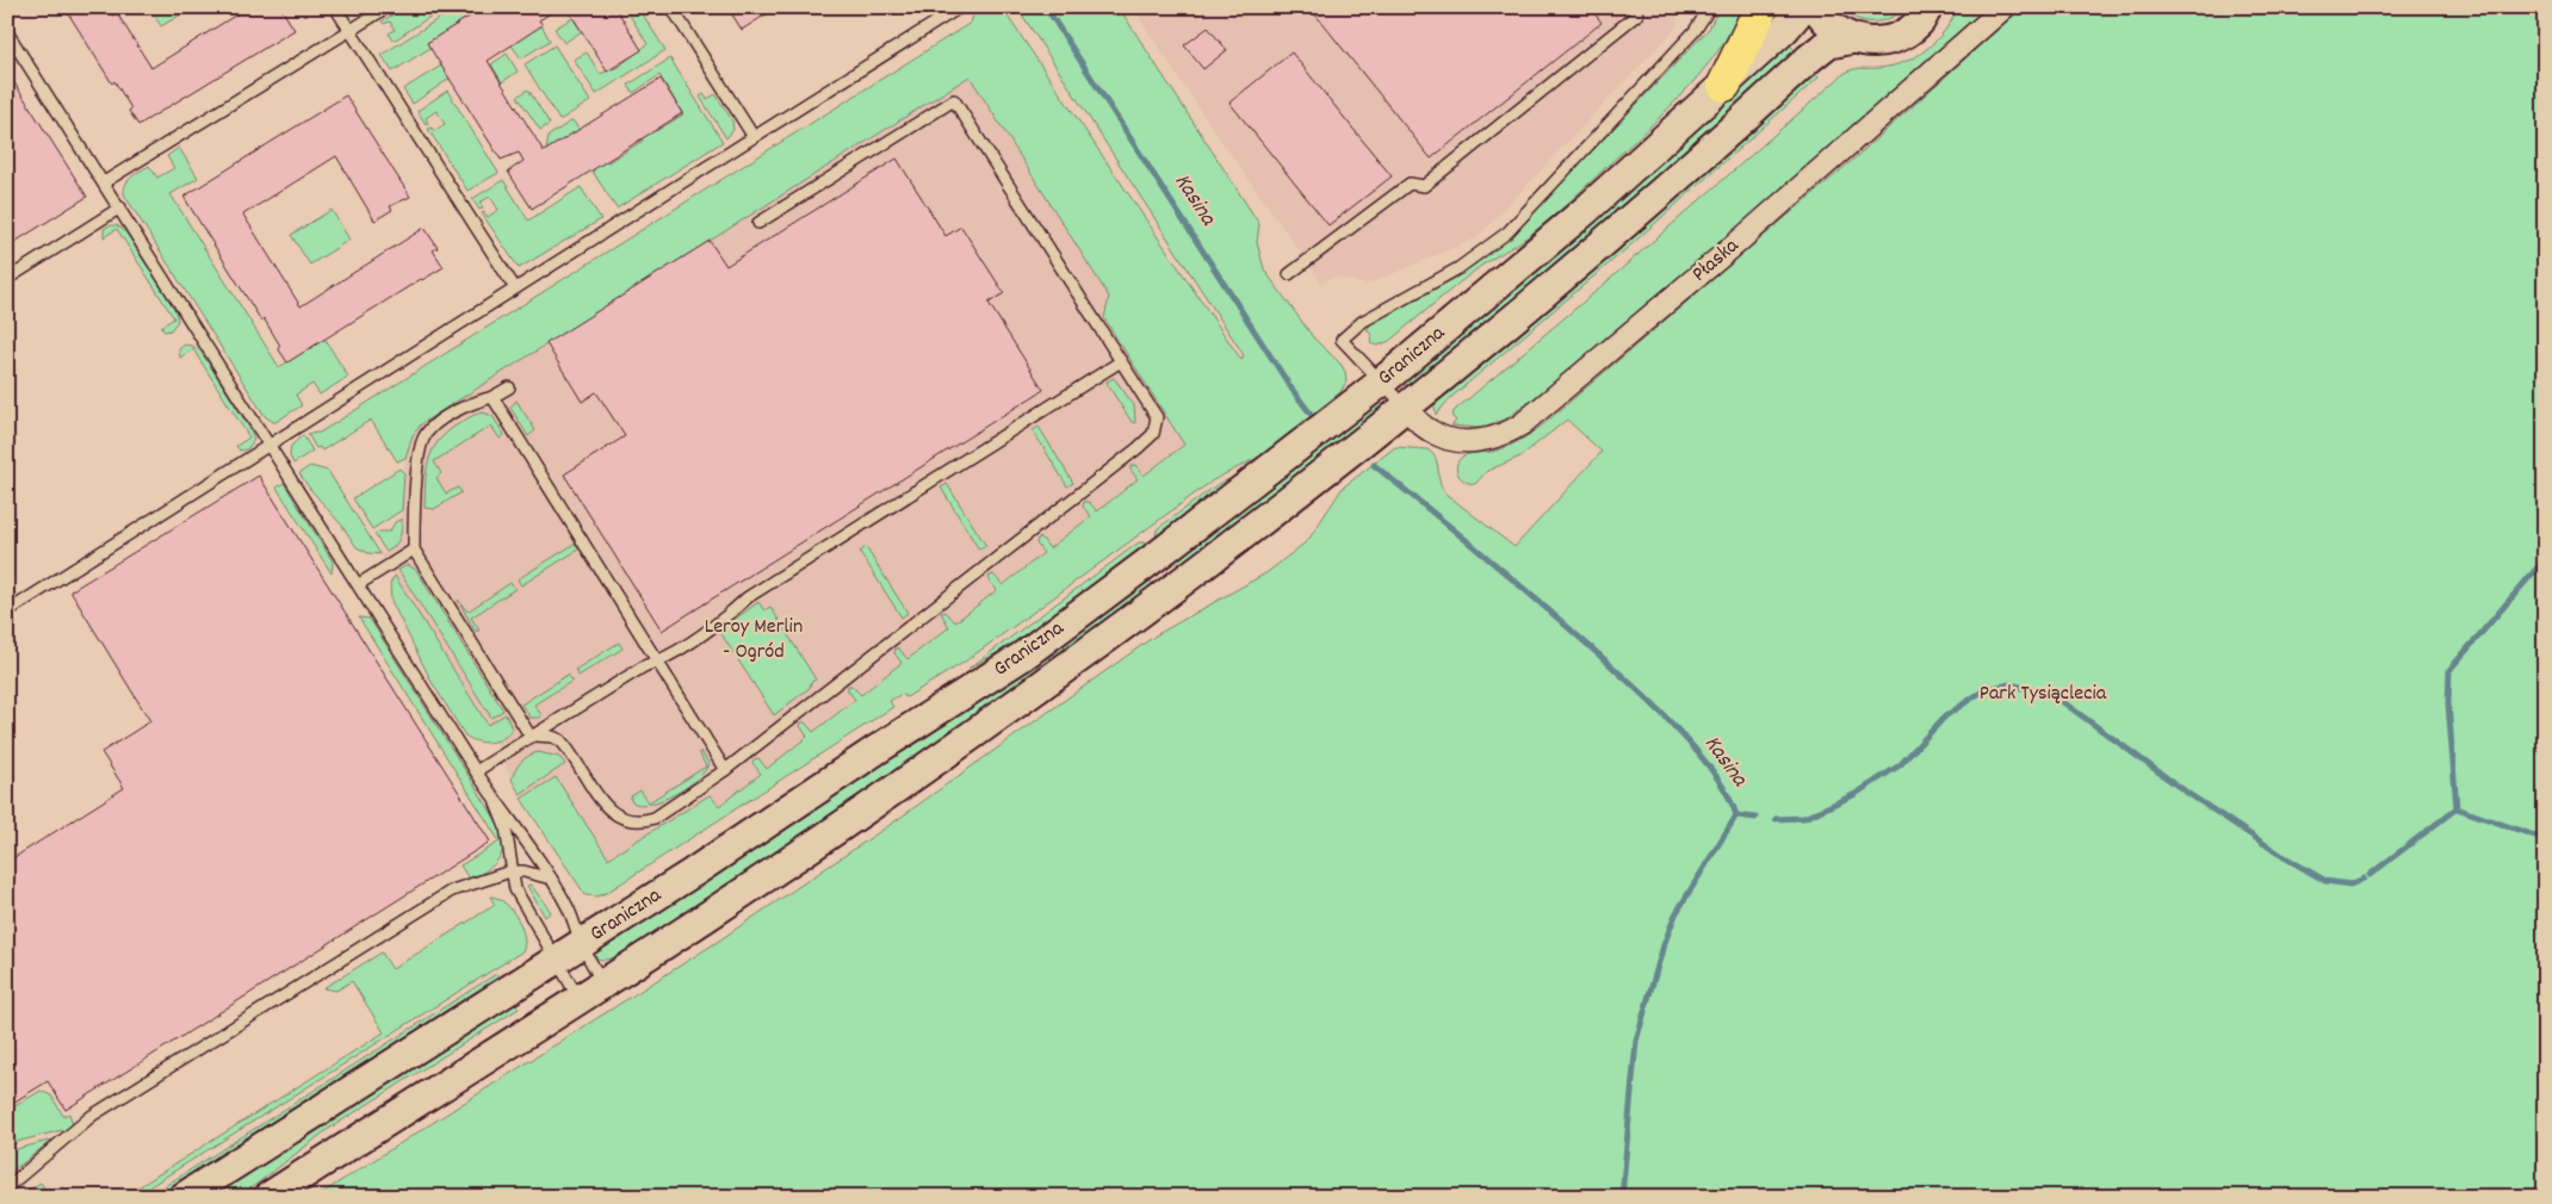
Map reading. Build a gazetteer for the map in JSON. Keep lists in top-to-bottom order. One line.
{"streets":{"main road":["Graniczna"],"street":["Płaska"]},"crossings":[["Płaska","Graniczna"]],"water":["Kasina"],"parks":["Leroy Merlin - Ogród","Park Tysiąclecia"]}
